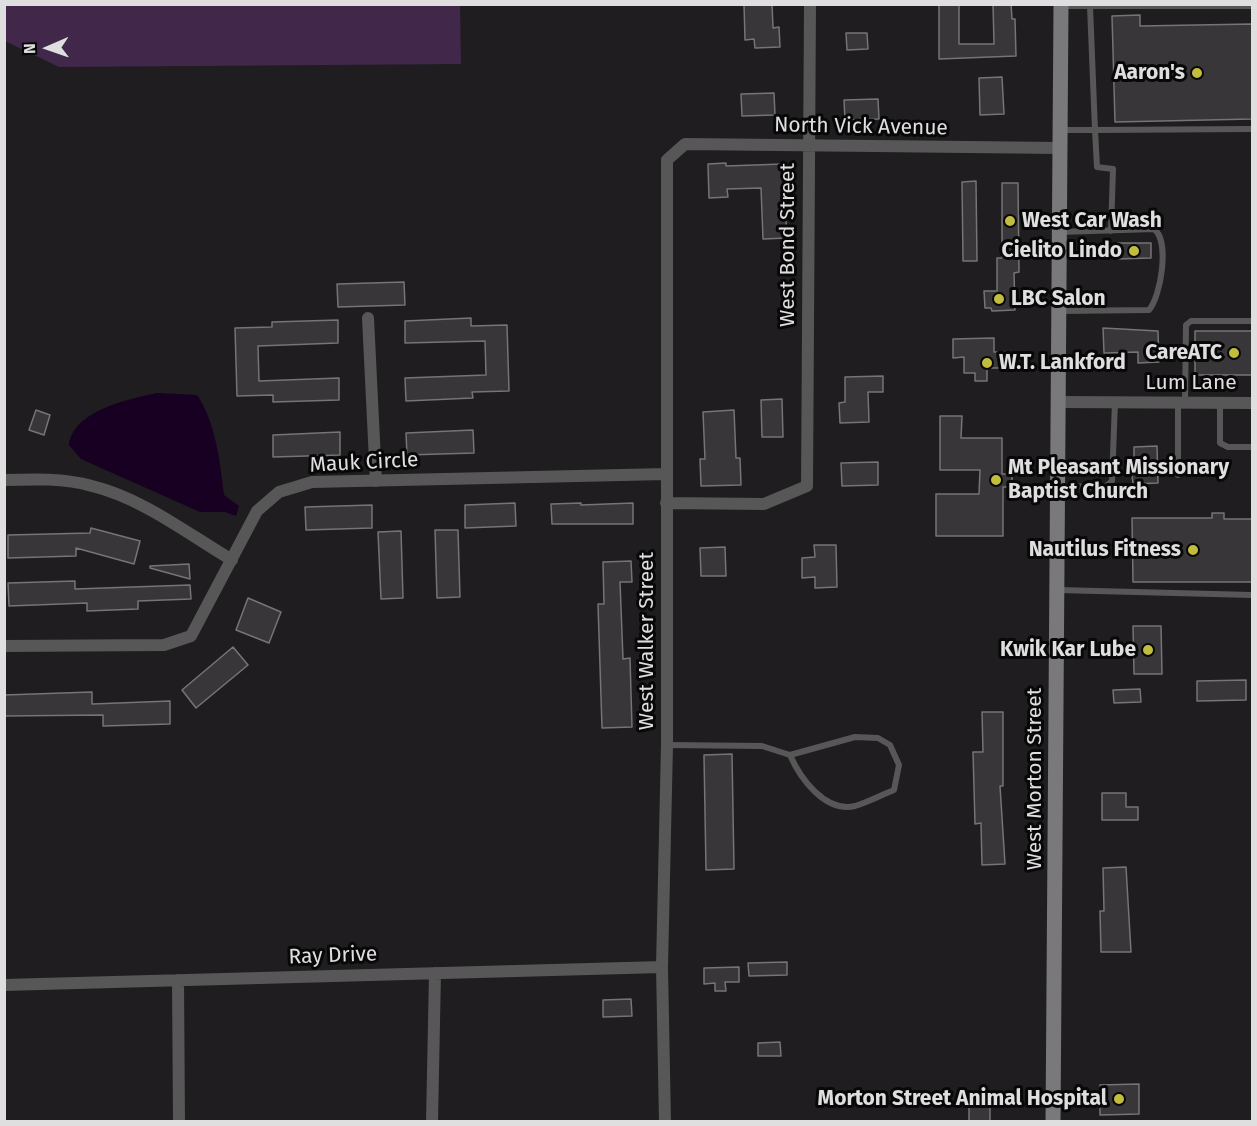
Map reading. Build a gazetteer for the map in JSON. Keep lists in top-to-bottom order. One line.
{"streets":{"main road":["West Morton Street"],"street":["North Vick Avenue","West Bond Street","Lum Lane","Mauk Circle","West Walker Street","Ray Drive"]},"crossings":[["North Vick Avenue","West Bond Street"],["North Vick Avenue","West Walker Street"],["North Vick Avenue","West Morton Street"],["West Bond Street","West Walker Street"],["Lum Lane","West Morton Street"],["Mauk Circle","West Walker Street"],["West Walker Street","Ray Drive"]],"places":["Aaron's","West Car Wash","Cielito Lindo","LBC Salon","CareATC","W.T. Lankford","Mt Pleasant Missionary Baptist Church","Nautilus Fitness","Kwik Kar Lube","Morton Street Animal Hospital"],"north":"left"}
